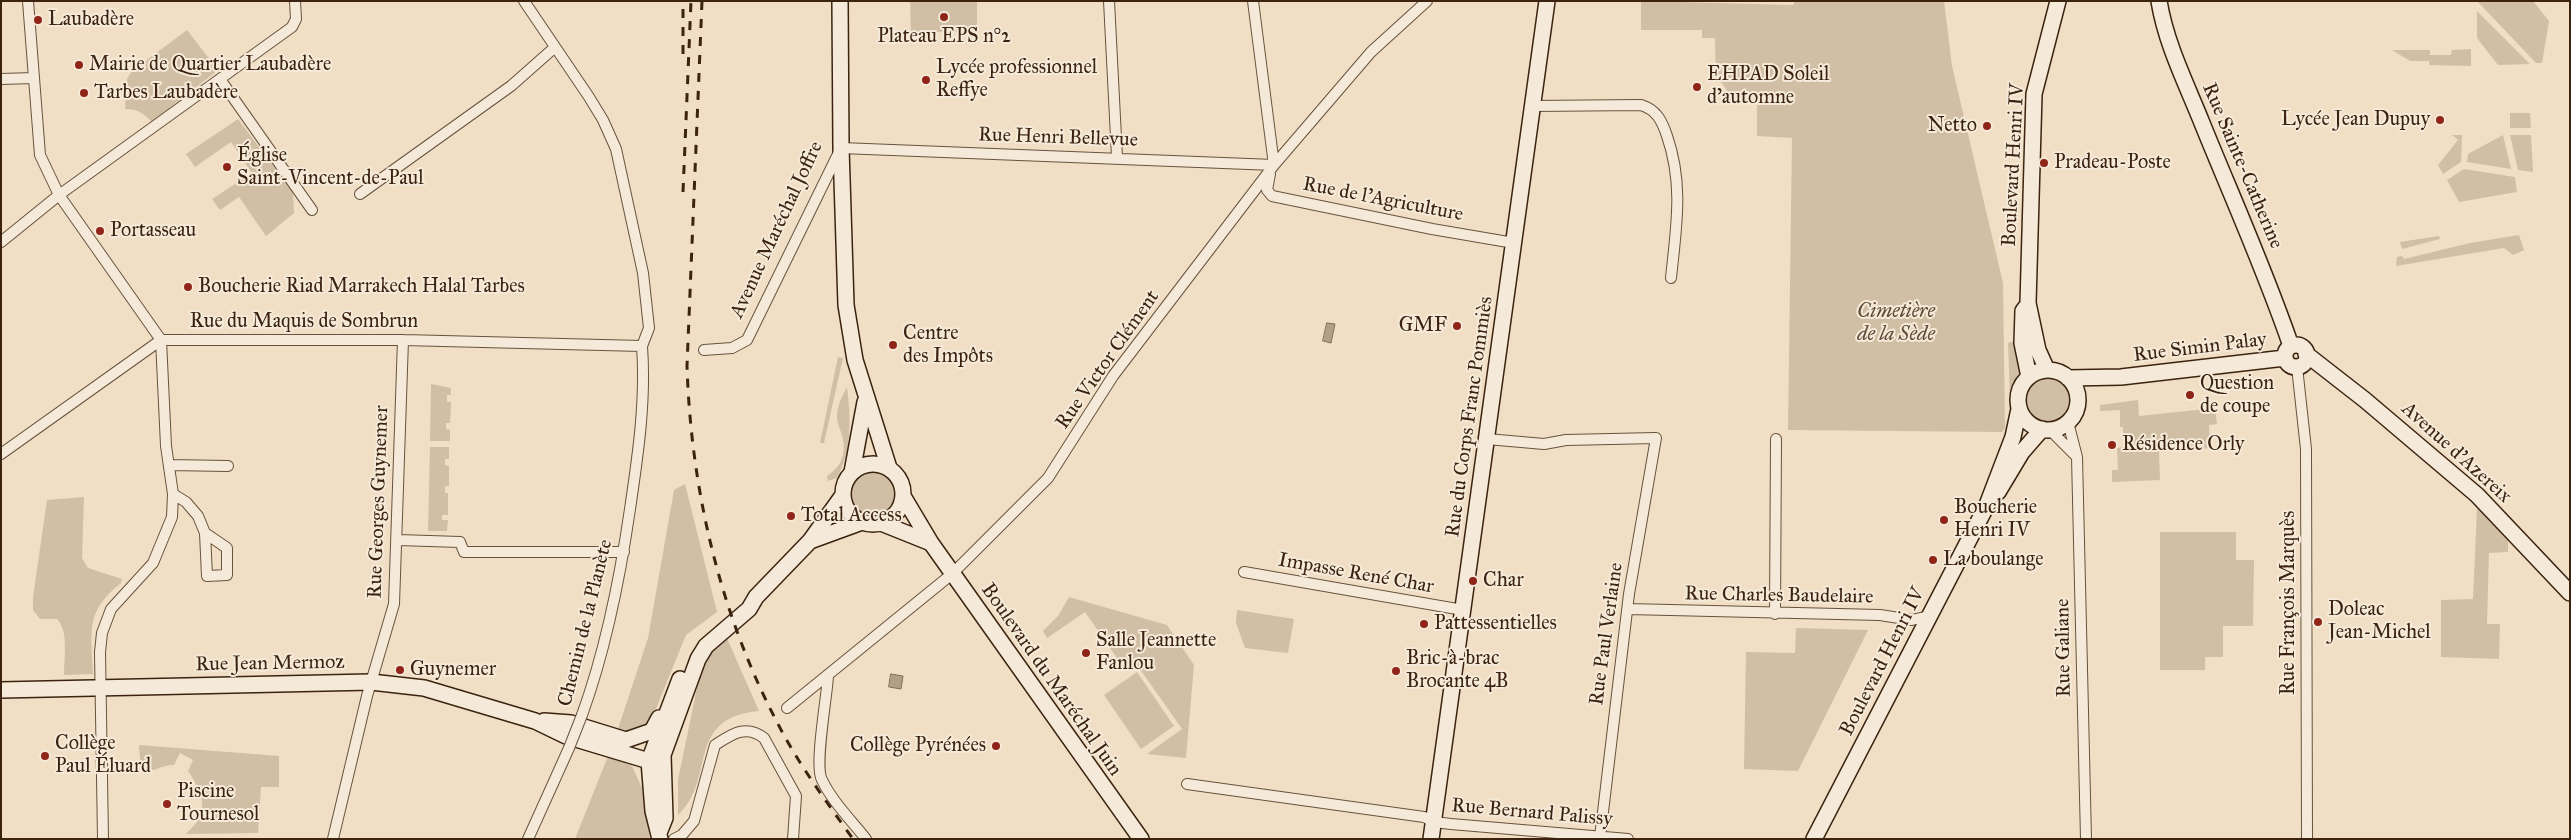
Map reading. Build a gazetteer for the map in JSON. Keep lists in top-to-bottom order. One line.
{"streets":{"main road":["Boulevard Henri IV","Rue Sainte-Catherine","Avenue Maréchal Joffre","Rue Simin Palay","Rue du Corps Franc Pommiès","Avenue d'Azereix","Rue Jean Mermoz","Boulevard du Maréchal Juin"],"street":["Rue Henri Bellevue","Rue de l'Agriculture","Rue du Maquis de Sombrun","Rue Victor Clément","Rue Georges Guynemer","Impasse René Char","Rue Charles Baudelaire","Rue François Marquès","Chemin de la Planète","Rue Paul Verlaine","Rue Galiane","Rue Bernard Palissy"]},"crossings":[["Rue Henri Bellevue","Rue de l'Agriculture"],["Rue Henri Bellevue","Avenue Maréchal Joffre"],["Rue Henri Bellevue","Rue Victor Clément"],["Boulevard Henri IV","Rue Simin Palay"],["Boulevard Henri IV","Rue Charles Baudelaire"],["Boulevard Henri IV","Rue Galiane"],["Rue Sainte-Catherine","Rue Simin Palay"],["Rue Sainte-Catherine","Avenue d'Azereix"],["Rue Sainte-Catherine","Rue François Marquès"],["Rue de l'Agriculture","Rue Victor Clément"],["Rue de l'Agriculture","Rue du Corps Franc Pommiès"],["Rue du Maquis de Sombrun","Rue Georges Guynemer"],["Rue du Maquis de Sombrun","Chemin de la Planète"],["Rue Simin Palay","Avenue d'Azereix"],["Rue Simin Palay","Rue François Marquès"],["Rue Simin Palay","Rue Galiane"],["Rue Victor Clément","Boulevard du Maréchal Juin"],["Rue du Corps Franc Pommiès","Impasse René Char"],["Rue du Corps Franc Pommiès","Rue Paul Verlaine"],["Rue du Corps Franc Pommiès","Rue Bernard Palissy"],["Avenue d'Azereix","Rue François Marquès"],["Rue Georges Guynemer","Rue Jean Mermoz"],["Rue Charles Baudelaire","Rue Paul Verlaine"],["Rue Paul Verlaine","Rue Bernard Palissy"]],"parks":["Cimetière de la Sède"],"places":["Plateau EPS n°2","Laubadère","Mairie de Quartier Laubadère","Lycée professionnel Reffye","EHPAD Soleil d'automne","Tarbes Laubadère","Lycée Jean Dupuy","Netto","Pradeau-Poste","Église Saint-Vincent-de-Paul","Portasseau","Boucherie Riad Marrakech Halal Tarbes","GMF","Centre des Impôts","Question de coupe","Résidence Orly","Total Access","Boucherie Henri IV","La boulange","Char","Doleac Jean-Michel","Pattessentielles","Salle Jeannette Fanlou","Guynemer","Bric-à-brac Brocante 4B","Collège Pyrénées","Collège Paul Éluard","Piscine Tournesol"]}
